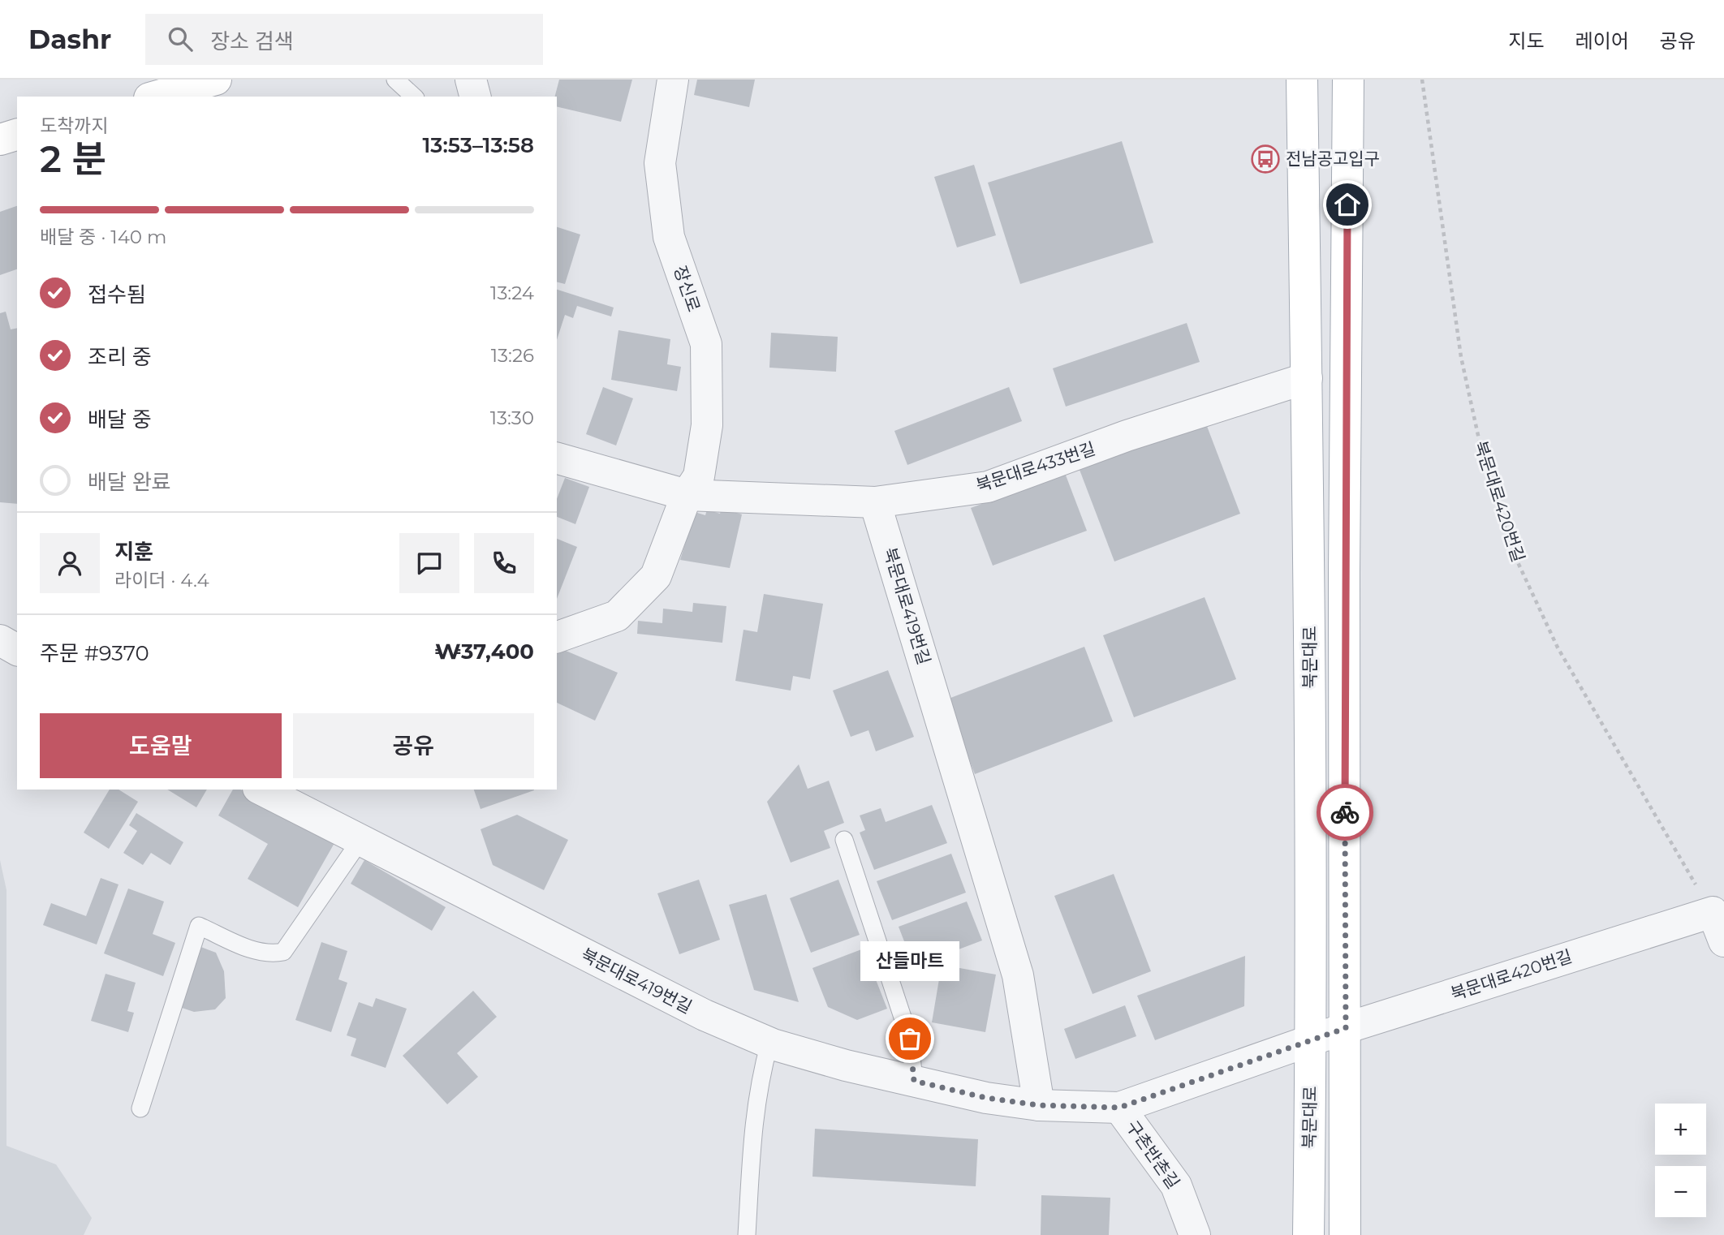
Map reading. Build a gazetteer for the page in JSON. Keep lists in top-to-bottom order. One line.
{"streets":{"main road":["북문대로"],"street":["장신로","북문대로433번길","북문대로420번길","북문대로419번길","구촌반촌길"]},"crossings":[["장신로","북문대로433번길"],["북문대로433번길","북문대로419번길"],["북문대로433번길","북문대로"],["북문대로420번길","북문대로419번길"],["북문대로420번길","북문대로"],["북문대로419번길","북문대로"],["북문대로419번길","구촌반촌길"]],"places":{"bus stop":["전남공고입구"],"other":["산들마트"]},"page":{"header":"Dashr","search":"장소 검색","nav":["지도","레이어","공유"],"heading":["2 분","도착까지","13:53–13:58"],"panel":["지훈","라이더 · 4.4","주문 #9370","₩37,400"],"bar":"배달 중 · 140 m","list":[["접수됨","13:24"],["조리 중","13:26"],["배달 중","13:30"],"배달 완료"],"buttons":["도움말","공유"],"bubble":"산들마트","map_buttons":["+","−"]}}
